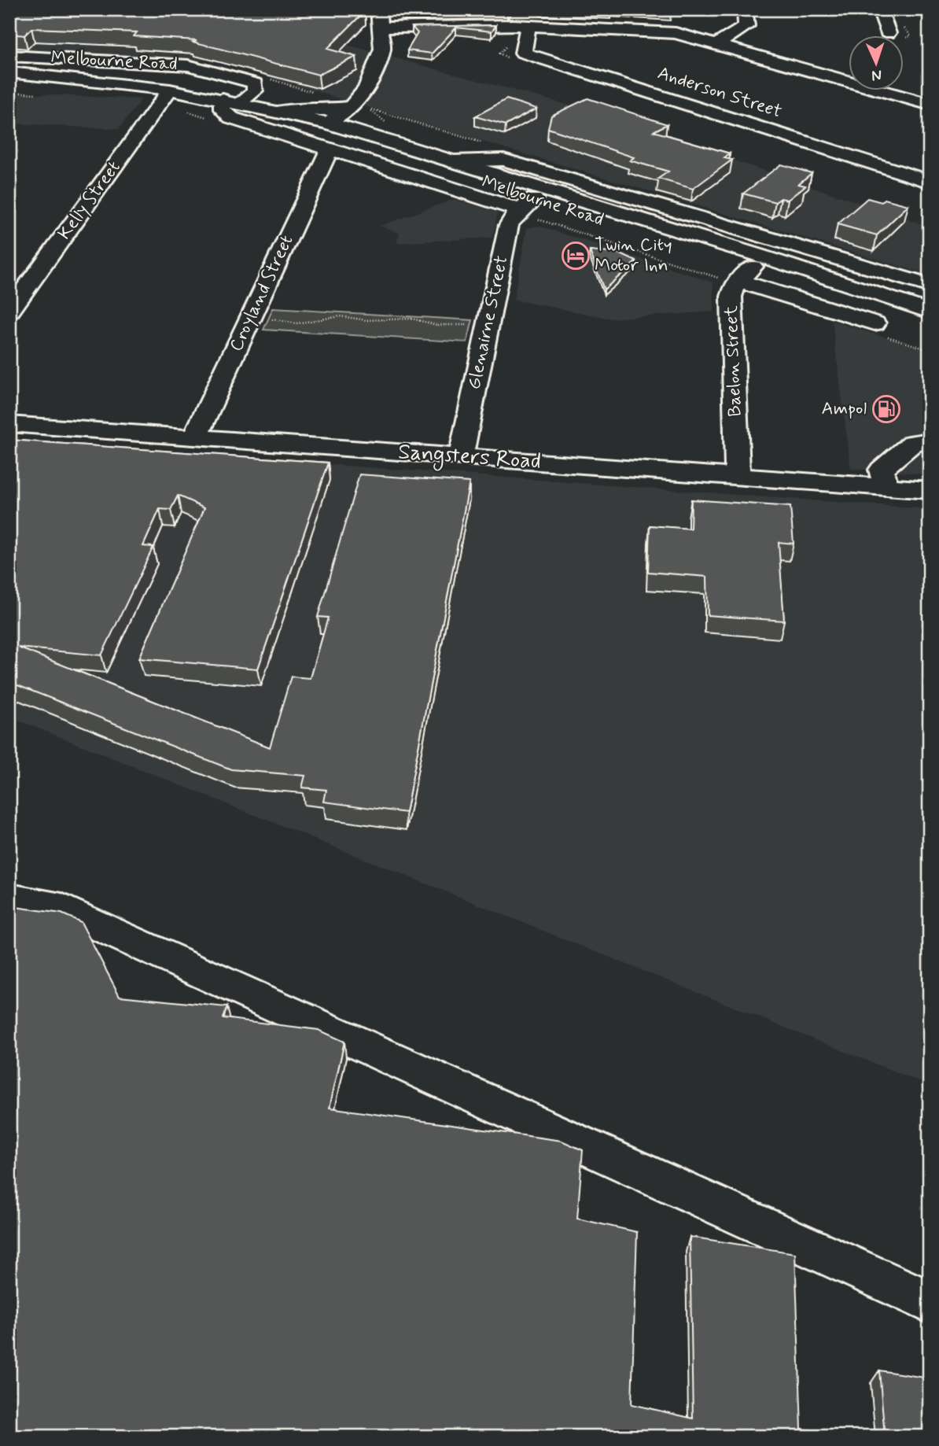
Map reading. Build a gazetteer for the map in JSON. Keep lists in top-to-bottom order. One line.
{"streets":{"street":["Melbourne Road","Anderson Street","Kelly Street","Croyland Street","Glenairne Street","Baelon Street","Sangsters Road"]},"crossings":[["Melbourne Road","Kelly Street"],["Melbourne Road","Croyland Street"],["Melbourne Road","Glenairne Street"],["Melbourne Road","Baelon Street"],["Croyland Street","Sangsters Road"],["Glenairne Street","Sangsters Road"],["Baelon Street","Sangsters Road"]],"places":{"hotel":["Twin City Motor Inn"],"fuel station":["Ampol"]},"north":"bottom"}
